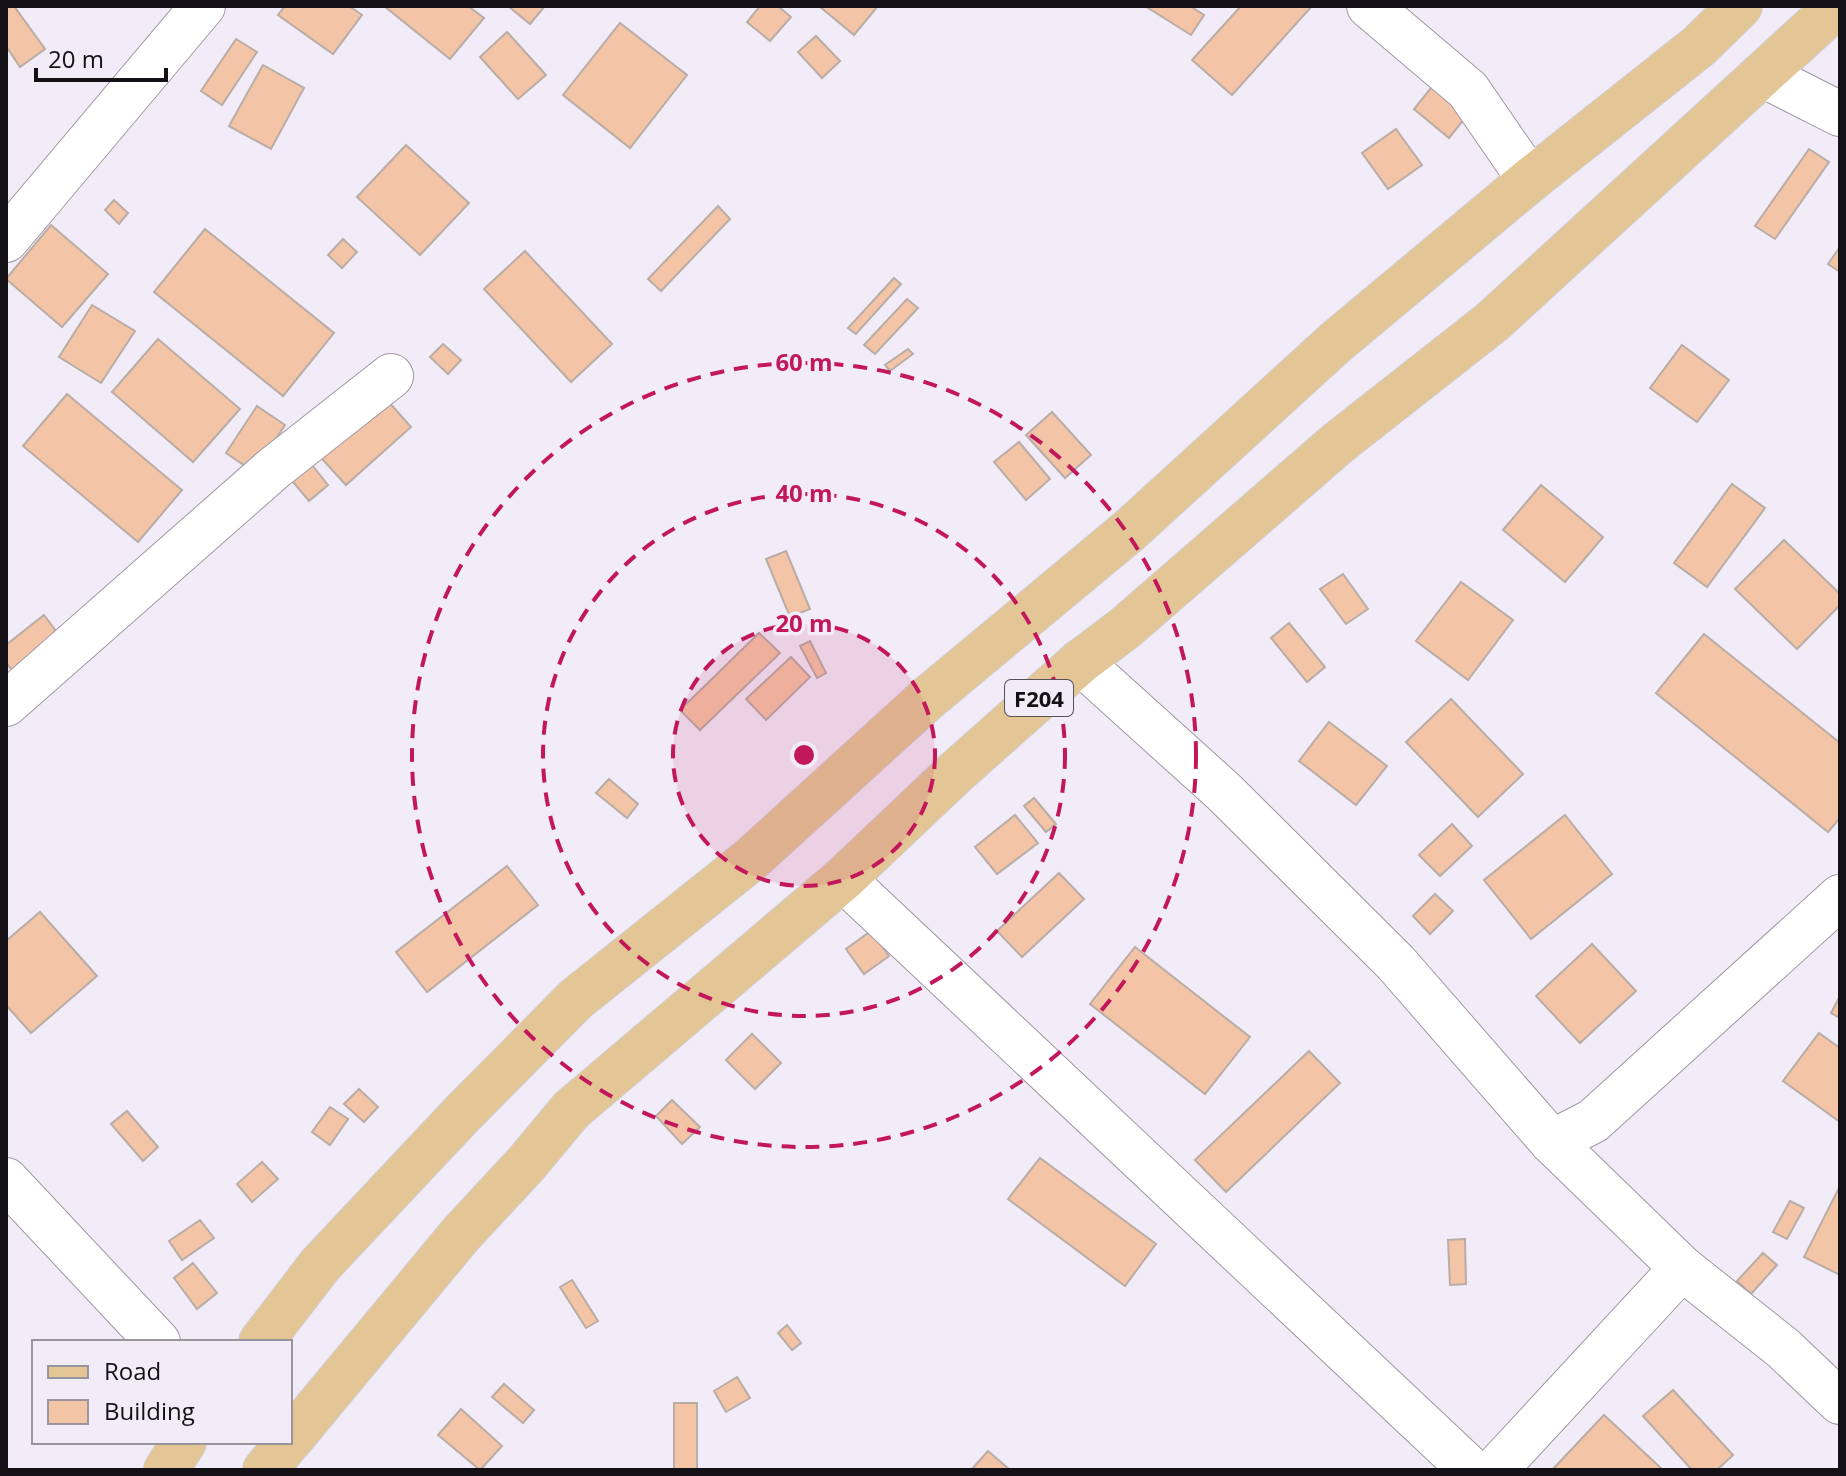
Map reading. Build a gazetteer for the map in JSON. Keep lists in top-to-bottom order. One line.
{"streets":{"main road":["F204"]},"legend":["Road","Building"],"scale_bar":"20 m","rings":["60 m","40 m","20 m"]}
